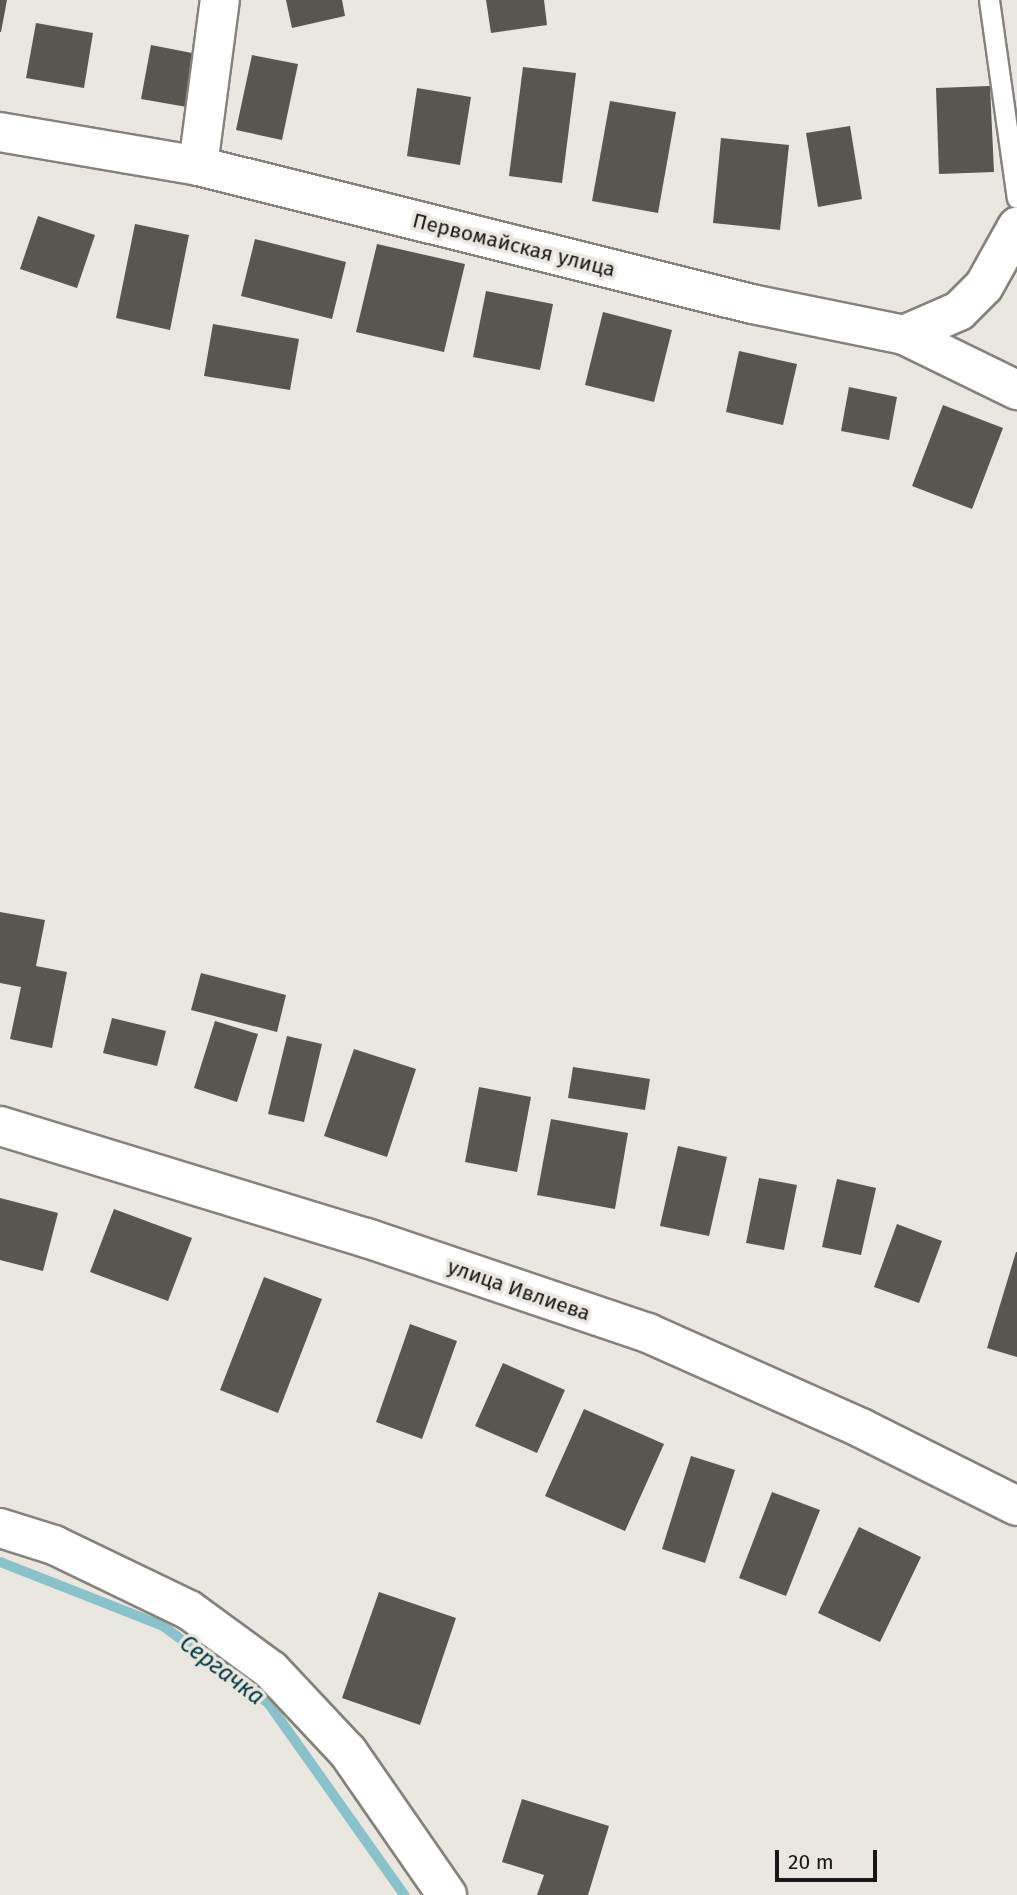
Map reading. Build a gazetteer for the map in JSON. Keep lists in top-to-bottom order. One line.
{"streets":{"street":["Первомайская улица","улица Ивлиева"]},"water":["Сергачка"],"scale_bar":"20 m"}
